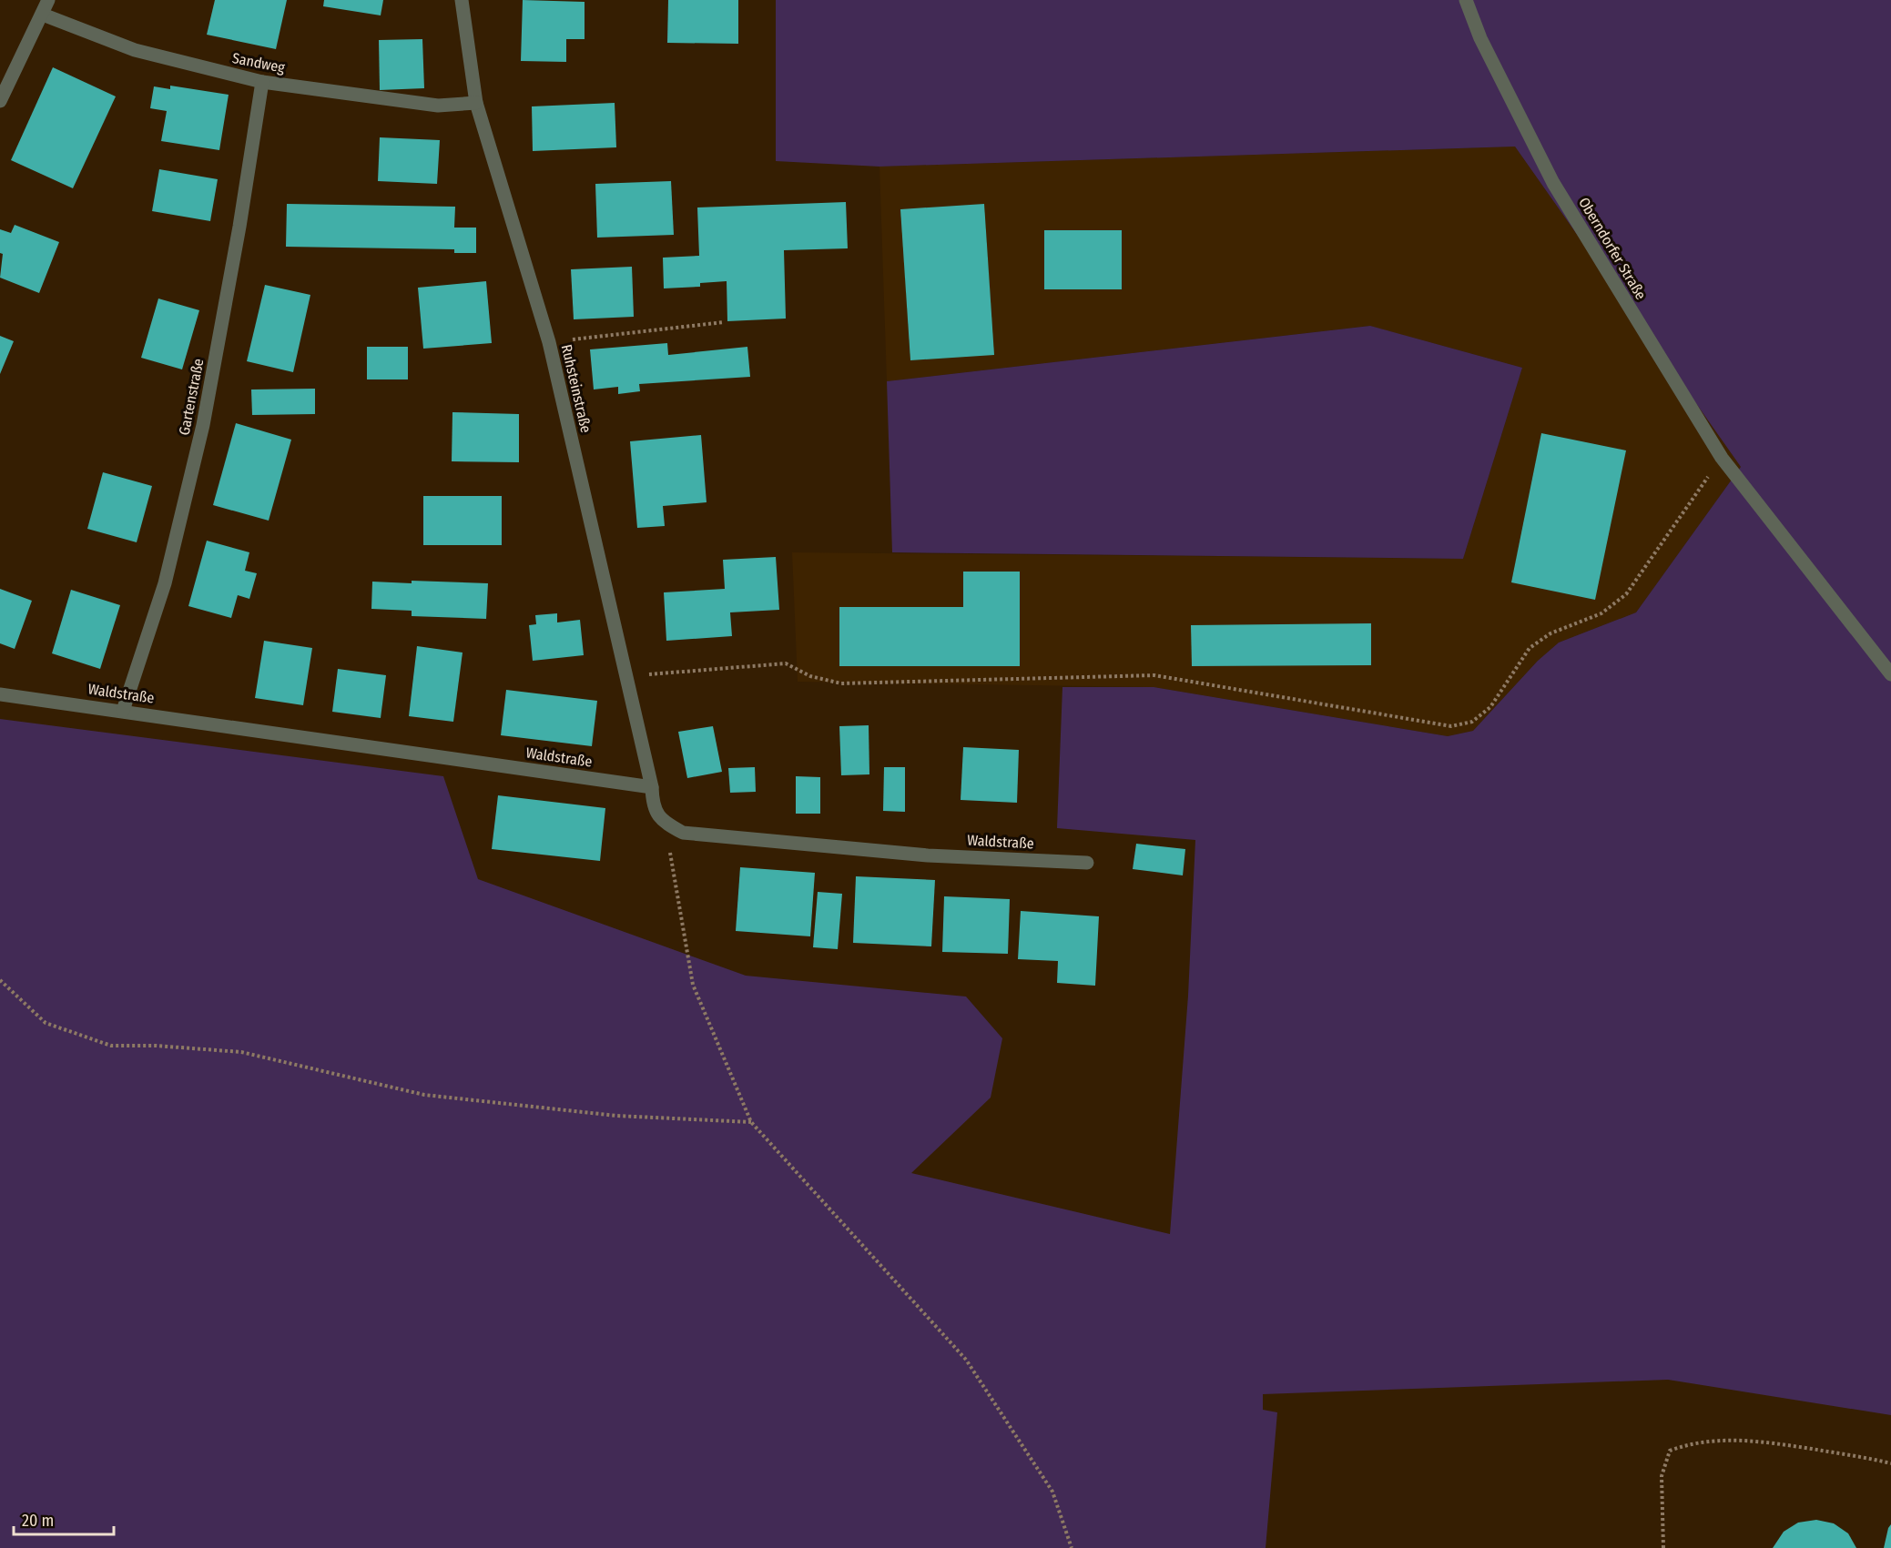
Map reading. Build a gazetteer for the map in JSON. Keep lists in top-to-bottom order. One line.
{"streets":{"street":["Sandweg","Oberndorfer Straße","Ruhsteinstraße","Gartenstraße","Waldstraße"]},"crossings":[["Sandweg","Ruhsteinstraße"],["Sandweg","Gartenstraße"],["Ruhsteinstraße","Waldstraße"],["Gartenstraße","Waldstraße"]],"scale_bar":"20 m"}
